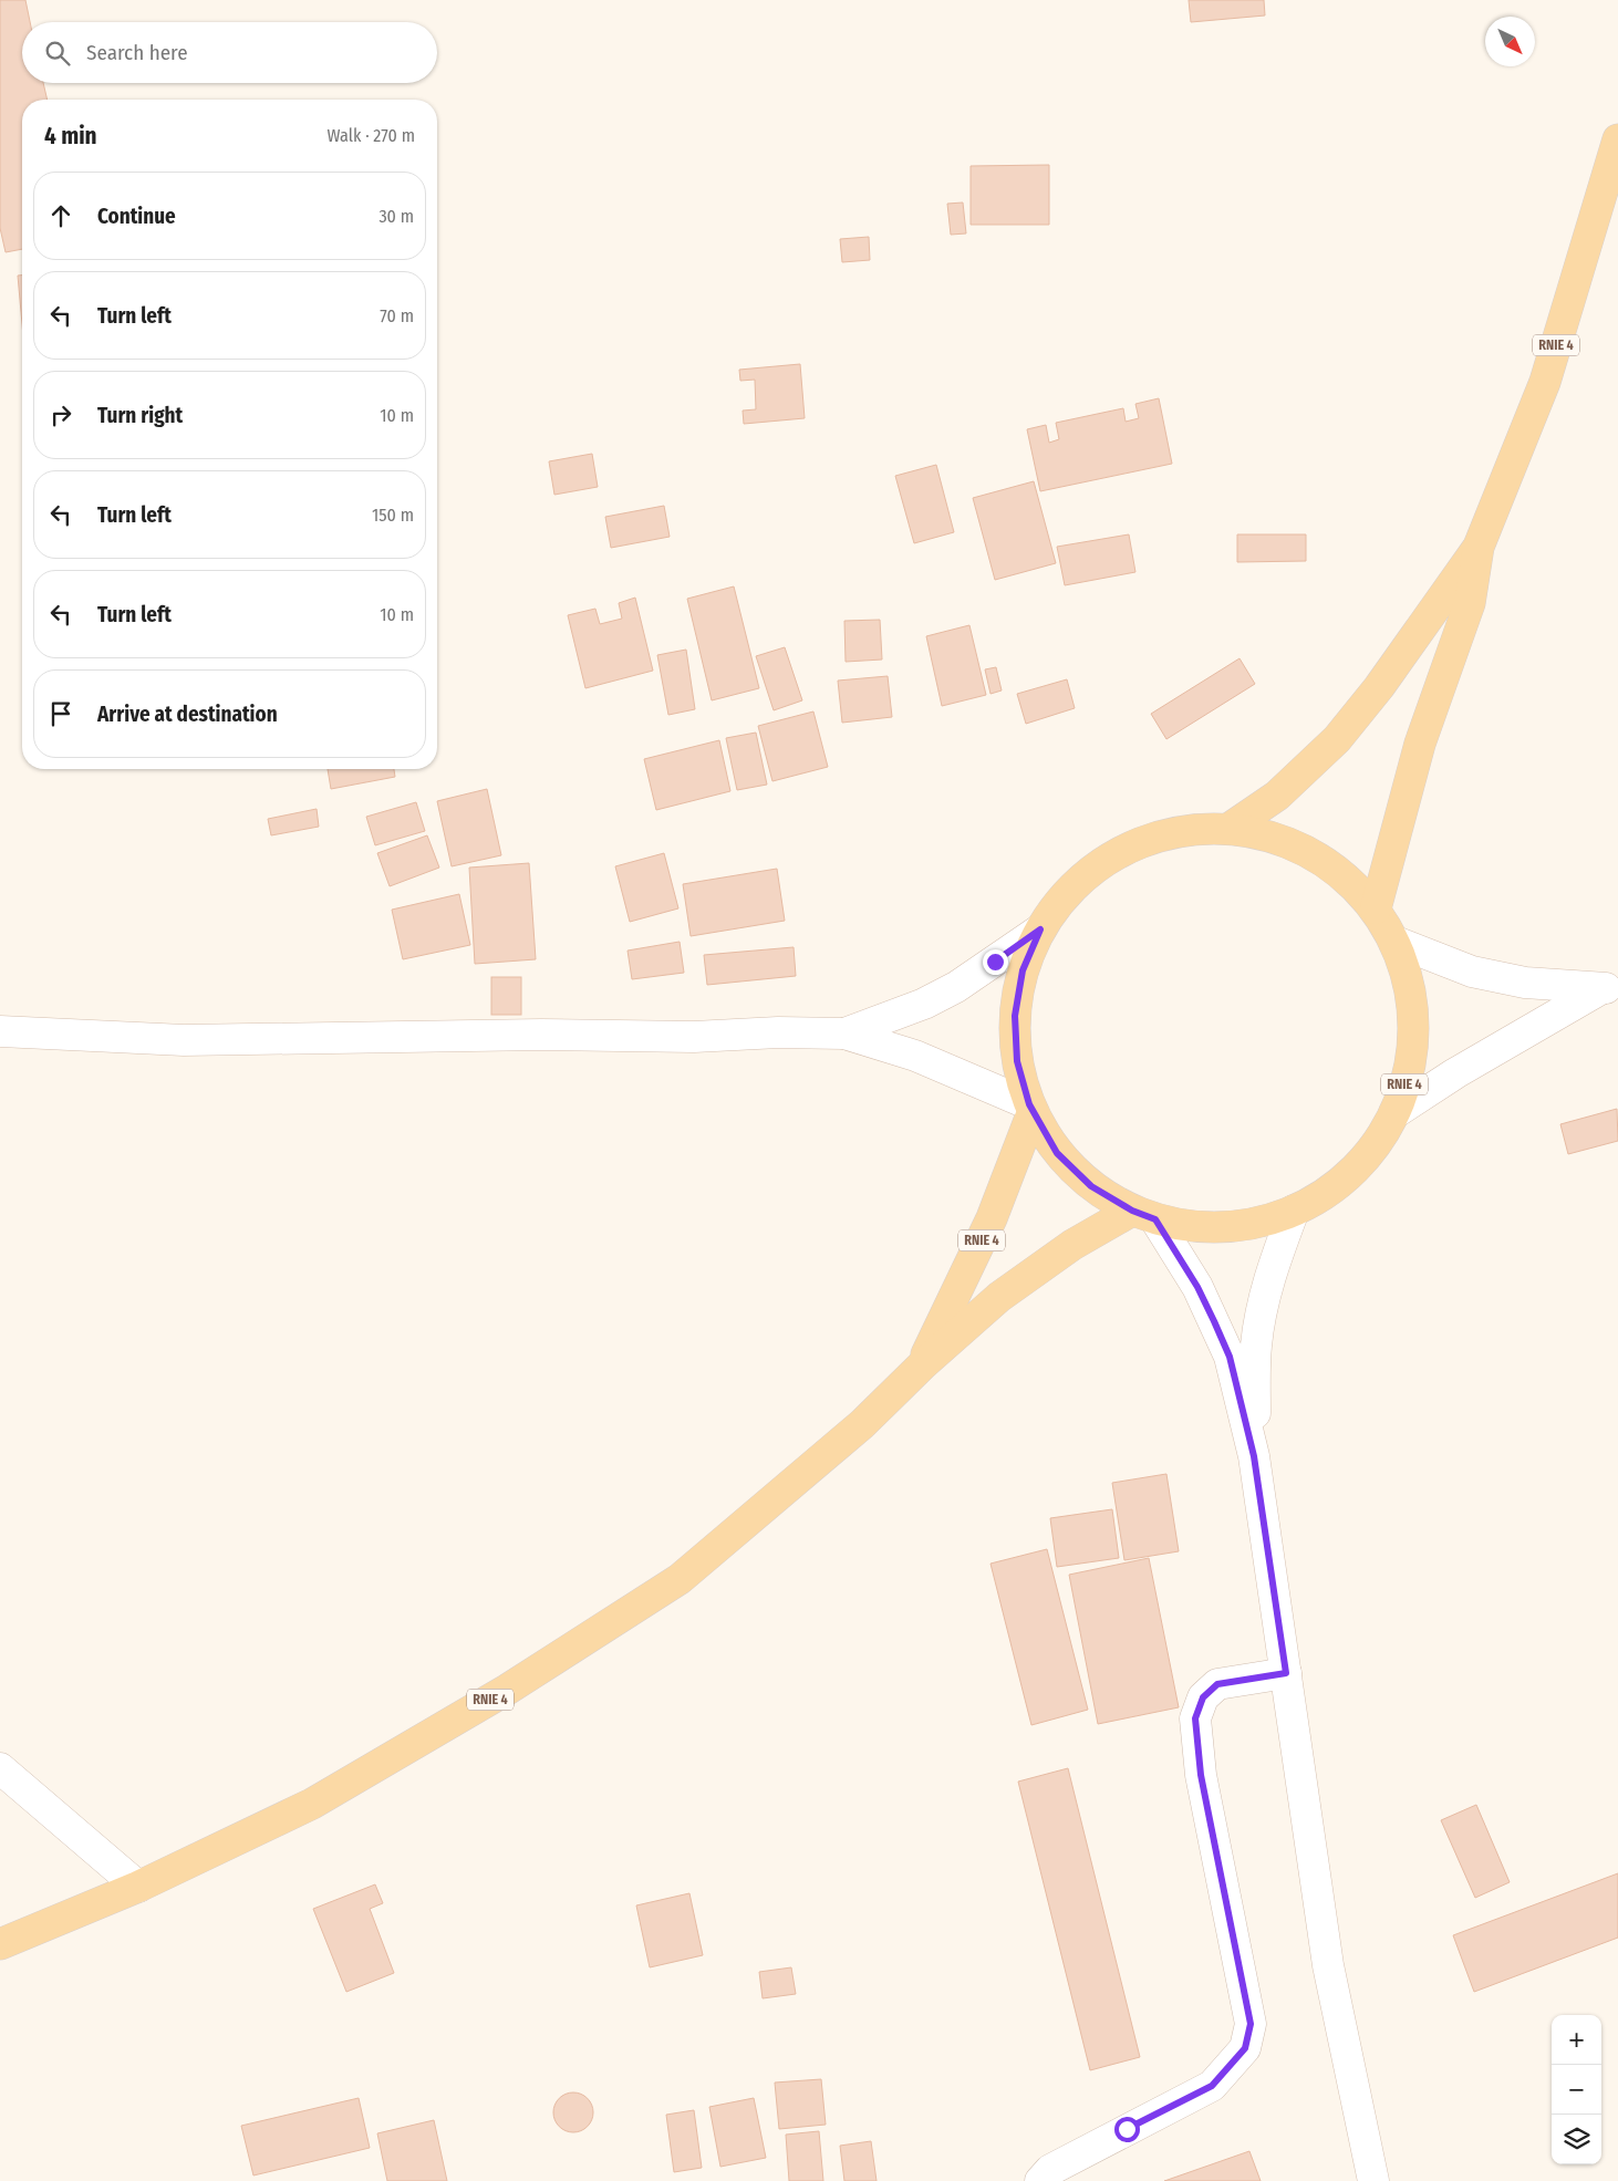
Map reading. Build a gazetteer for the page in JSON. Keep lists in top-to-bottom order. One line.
{"streets":{"main road":["RNIE 4"]},"north":"bottom right","page":{"search":"Search here","heading":["4 min","Walk · 270 m"],"list":[["Continue","30 m"],["Turn left","70 m"],["Turn right","10 m"],["Turn left","150 m"],["Turn left","10 m"],"Arrive at destination"],"map_buttons":["+","−"]}}
